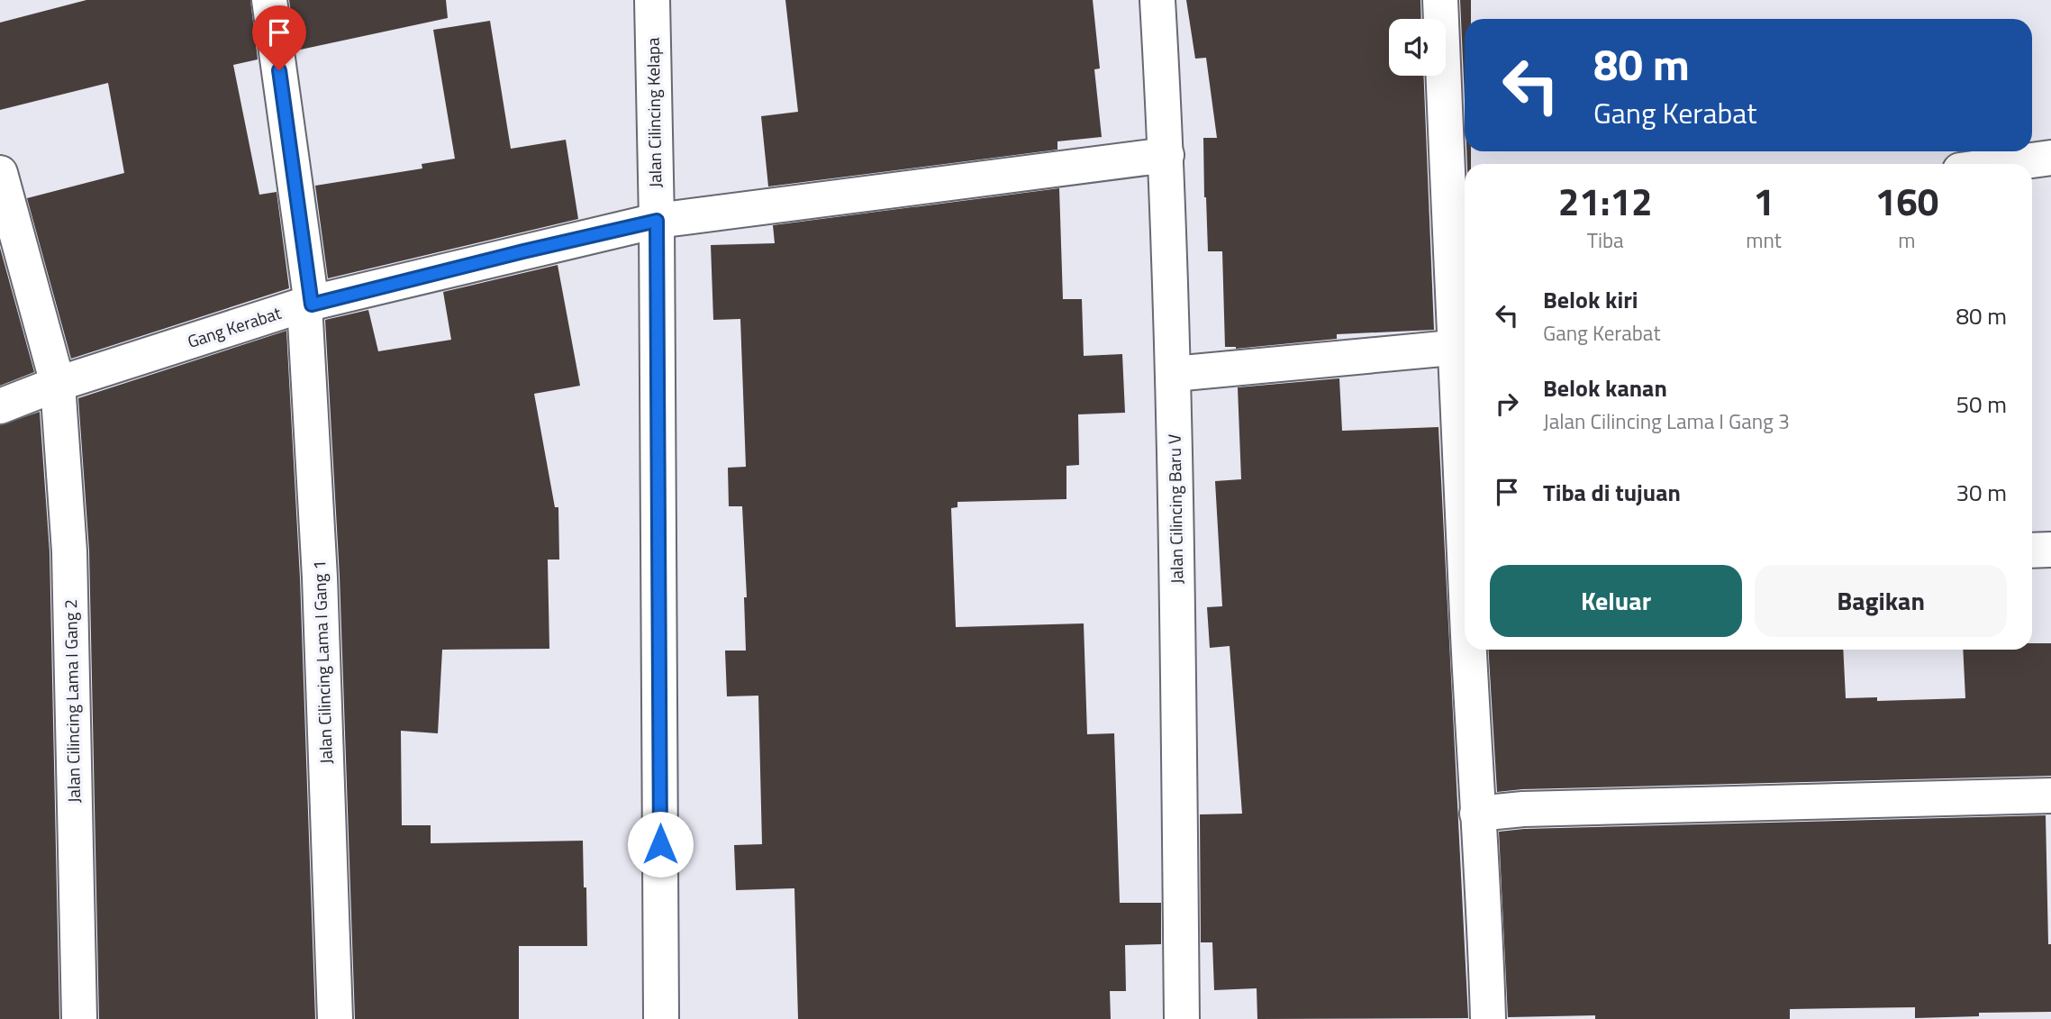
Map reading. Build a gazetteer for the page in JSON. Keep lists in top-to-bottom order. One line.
{"streets":{"street":["Jalan Cilincing Kelapa","Gang Kerabat","Jalan Cilincing Baru V","Jalan Cilincing Lama I Gang 1","Jalan Cilincing Lama I Gang 2"]},"crossings":[["Jalan Cilincing Kelapa","Gang Kerabat"],["Gang Kerabat","Jalan Cilincing Baru V"],["Gang Kerabat","Jalan Cilincing Lama I Gang 1"],["Gang Kerabat","Jalan Cilincing Lama I Gang 2"]],"page":{"turn":["80 m","Gang Kerabat"],"eta":["21:12","Tiba","1","mnt","160","m"],"list":[{"name":"Belok kiri","note":"Gang Kerabat","value":"80 m"},{"name":"Belok kanan","note":"Jalan Cilincing Lama I Gang 3","value":"50 m"},{"name":"Tiba di tujuan","value":"30 m"}],"buttons":["Keluar","Bagikan"]}}
